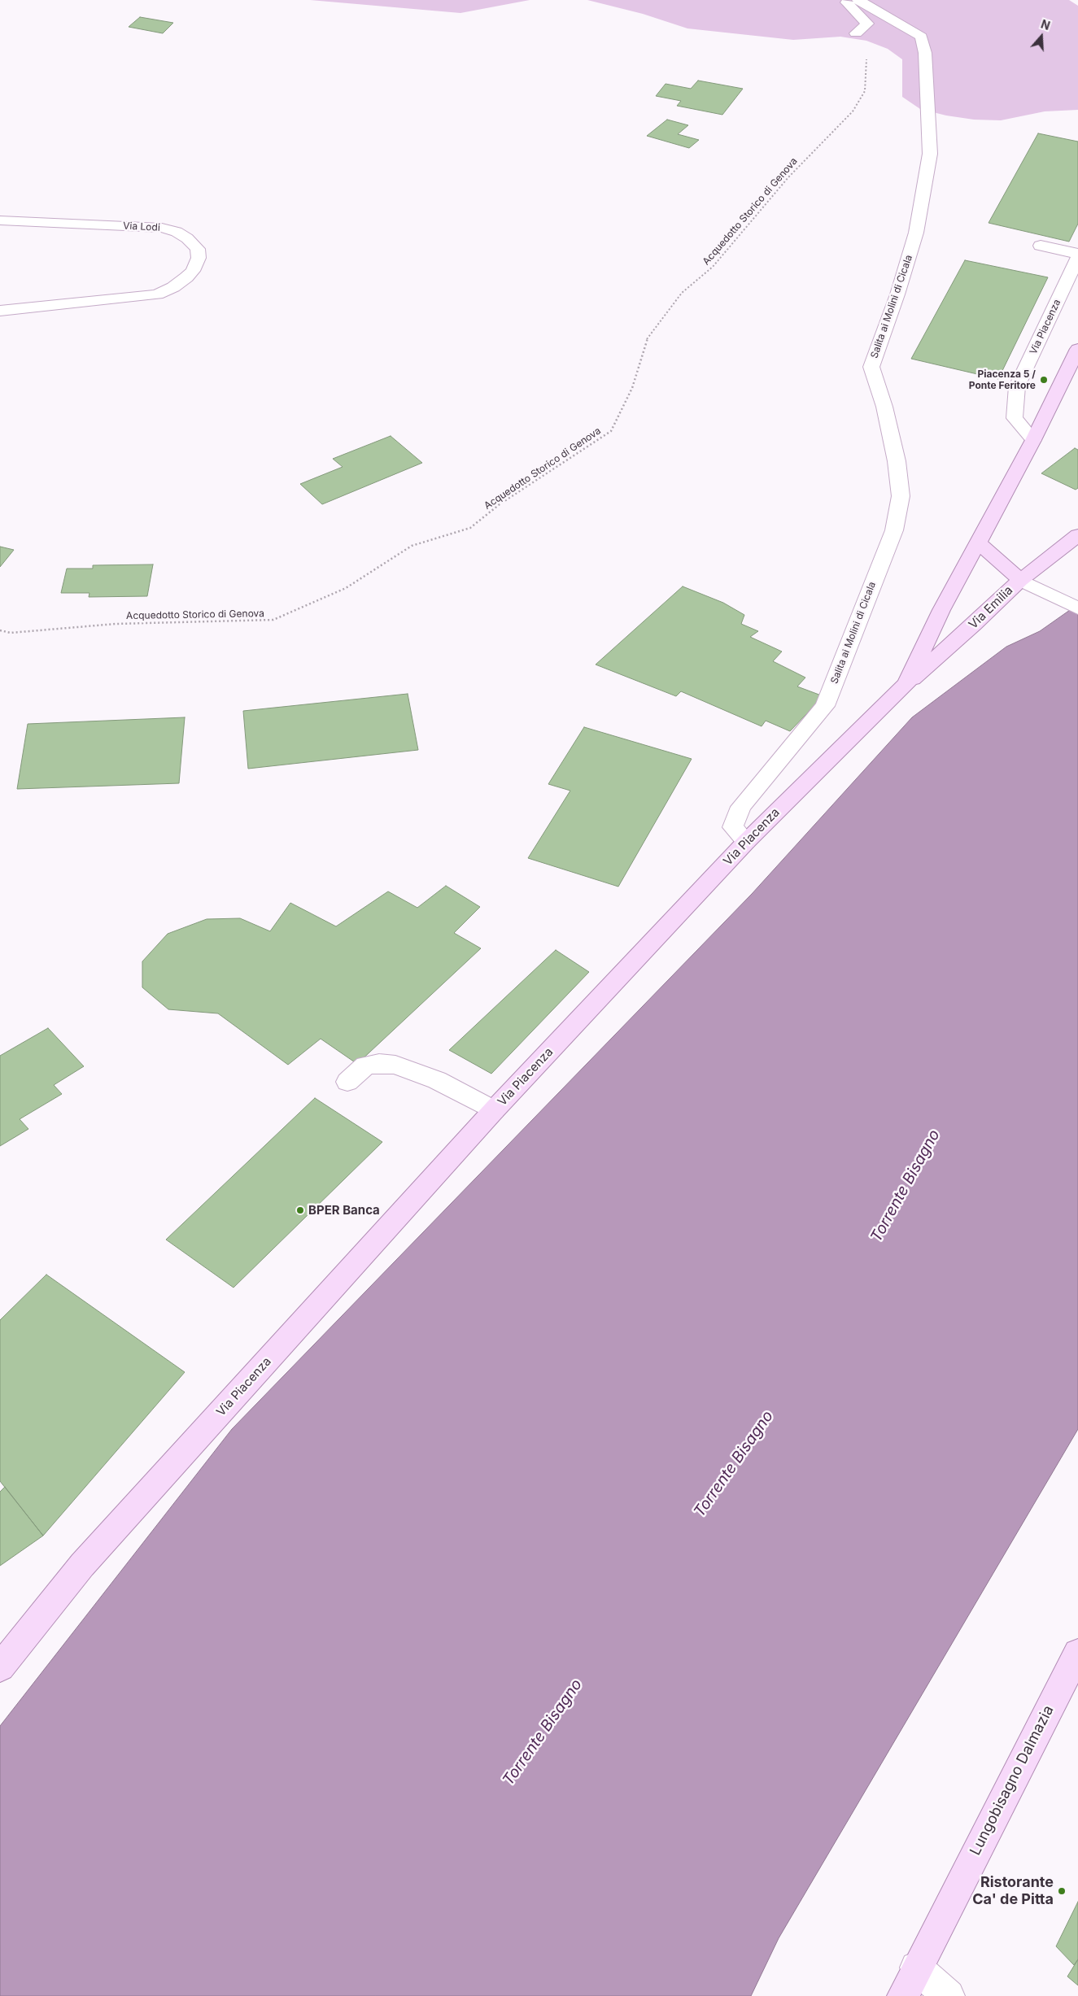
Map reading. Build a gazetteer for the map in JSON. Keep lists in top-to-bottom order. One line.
{"streets":{"main road":["Via Piacenza","Via Emilia","Lungobisagno Dalmazia"],"street":["Via Lodi","Salita ai Molini di Cicala"],"path":["Acquedotto Storico di Genova"]},"crossings":[["Salita ai Molini di Cicala","Via Piacenza"],["Via Piacenza","Via Emilia"]],"water":["Torrente Bisagno"],"places":["Piacenza 5 / Ponte Feritore","BPER Banca","Ristorante Ca' de Pitta"],"north":"top"}
